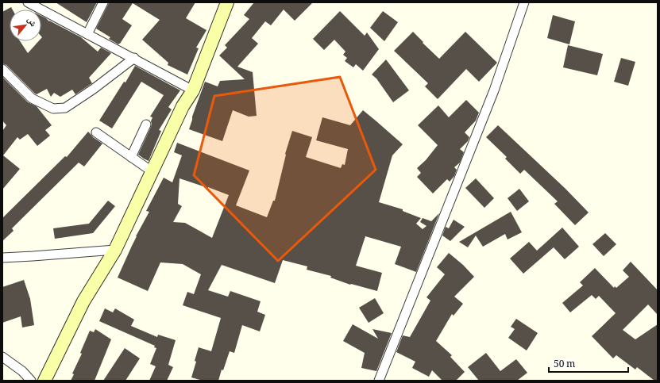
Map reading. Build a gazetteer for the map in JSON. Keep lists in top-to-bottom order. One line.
{"scale_bar":"50 m","north":"top right"}
